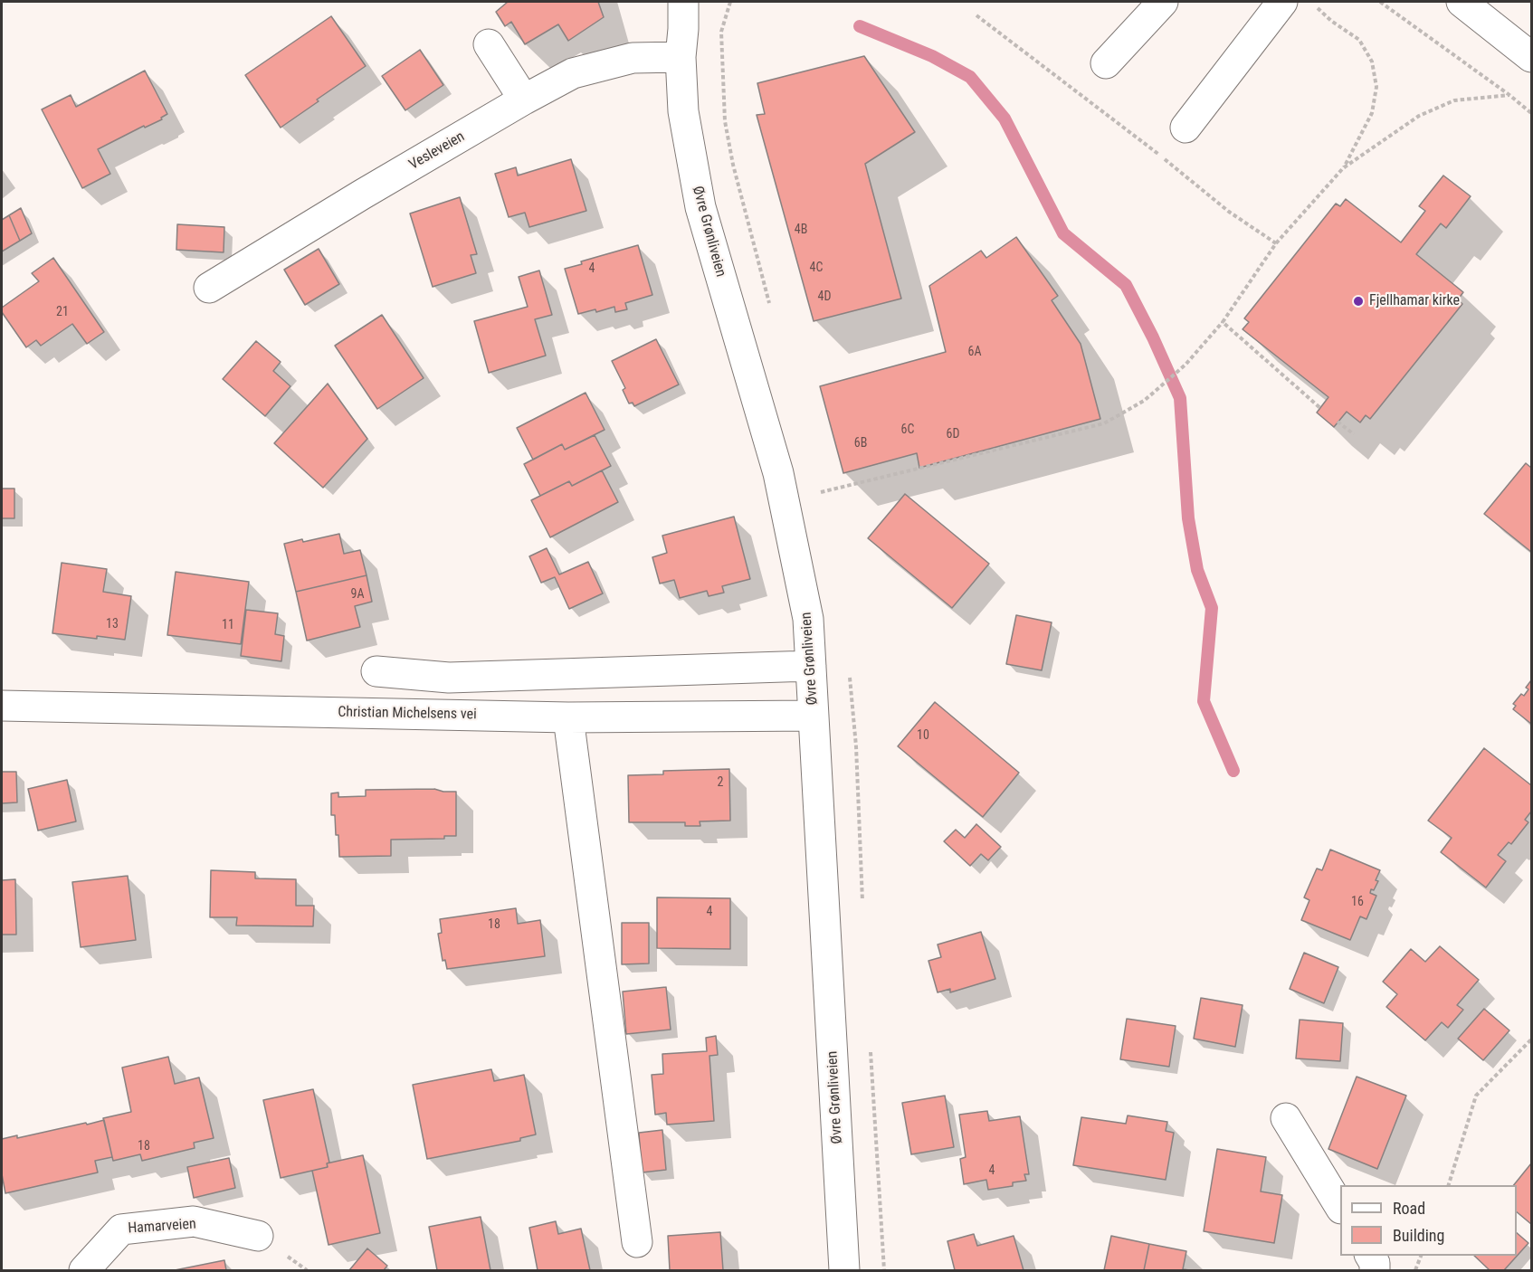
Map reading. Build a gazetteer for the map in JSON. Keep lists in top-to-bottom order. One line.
{"streets":{"street":["Vesleveien","Øvre Grønliveien","Christian Michelsens vei","Hamarveien"]},"crossings":[["Vesleveien","Øvre Grønliveien"],["Øvre Grønliveien","Christian Michelsens vei"]],"places":["Fjellhamar kirke"],"house_numbers":["4B","4C","4","4D","21","6A","6C","6D","6B","9A","13","11","10","2","16","4","18","18","4"],"legend":["Road","Building"]}
